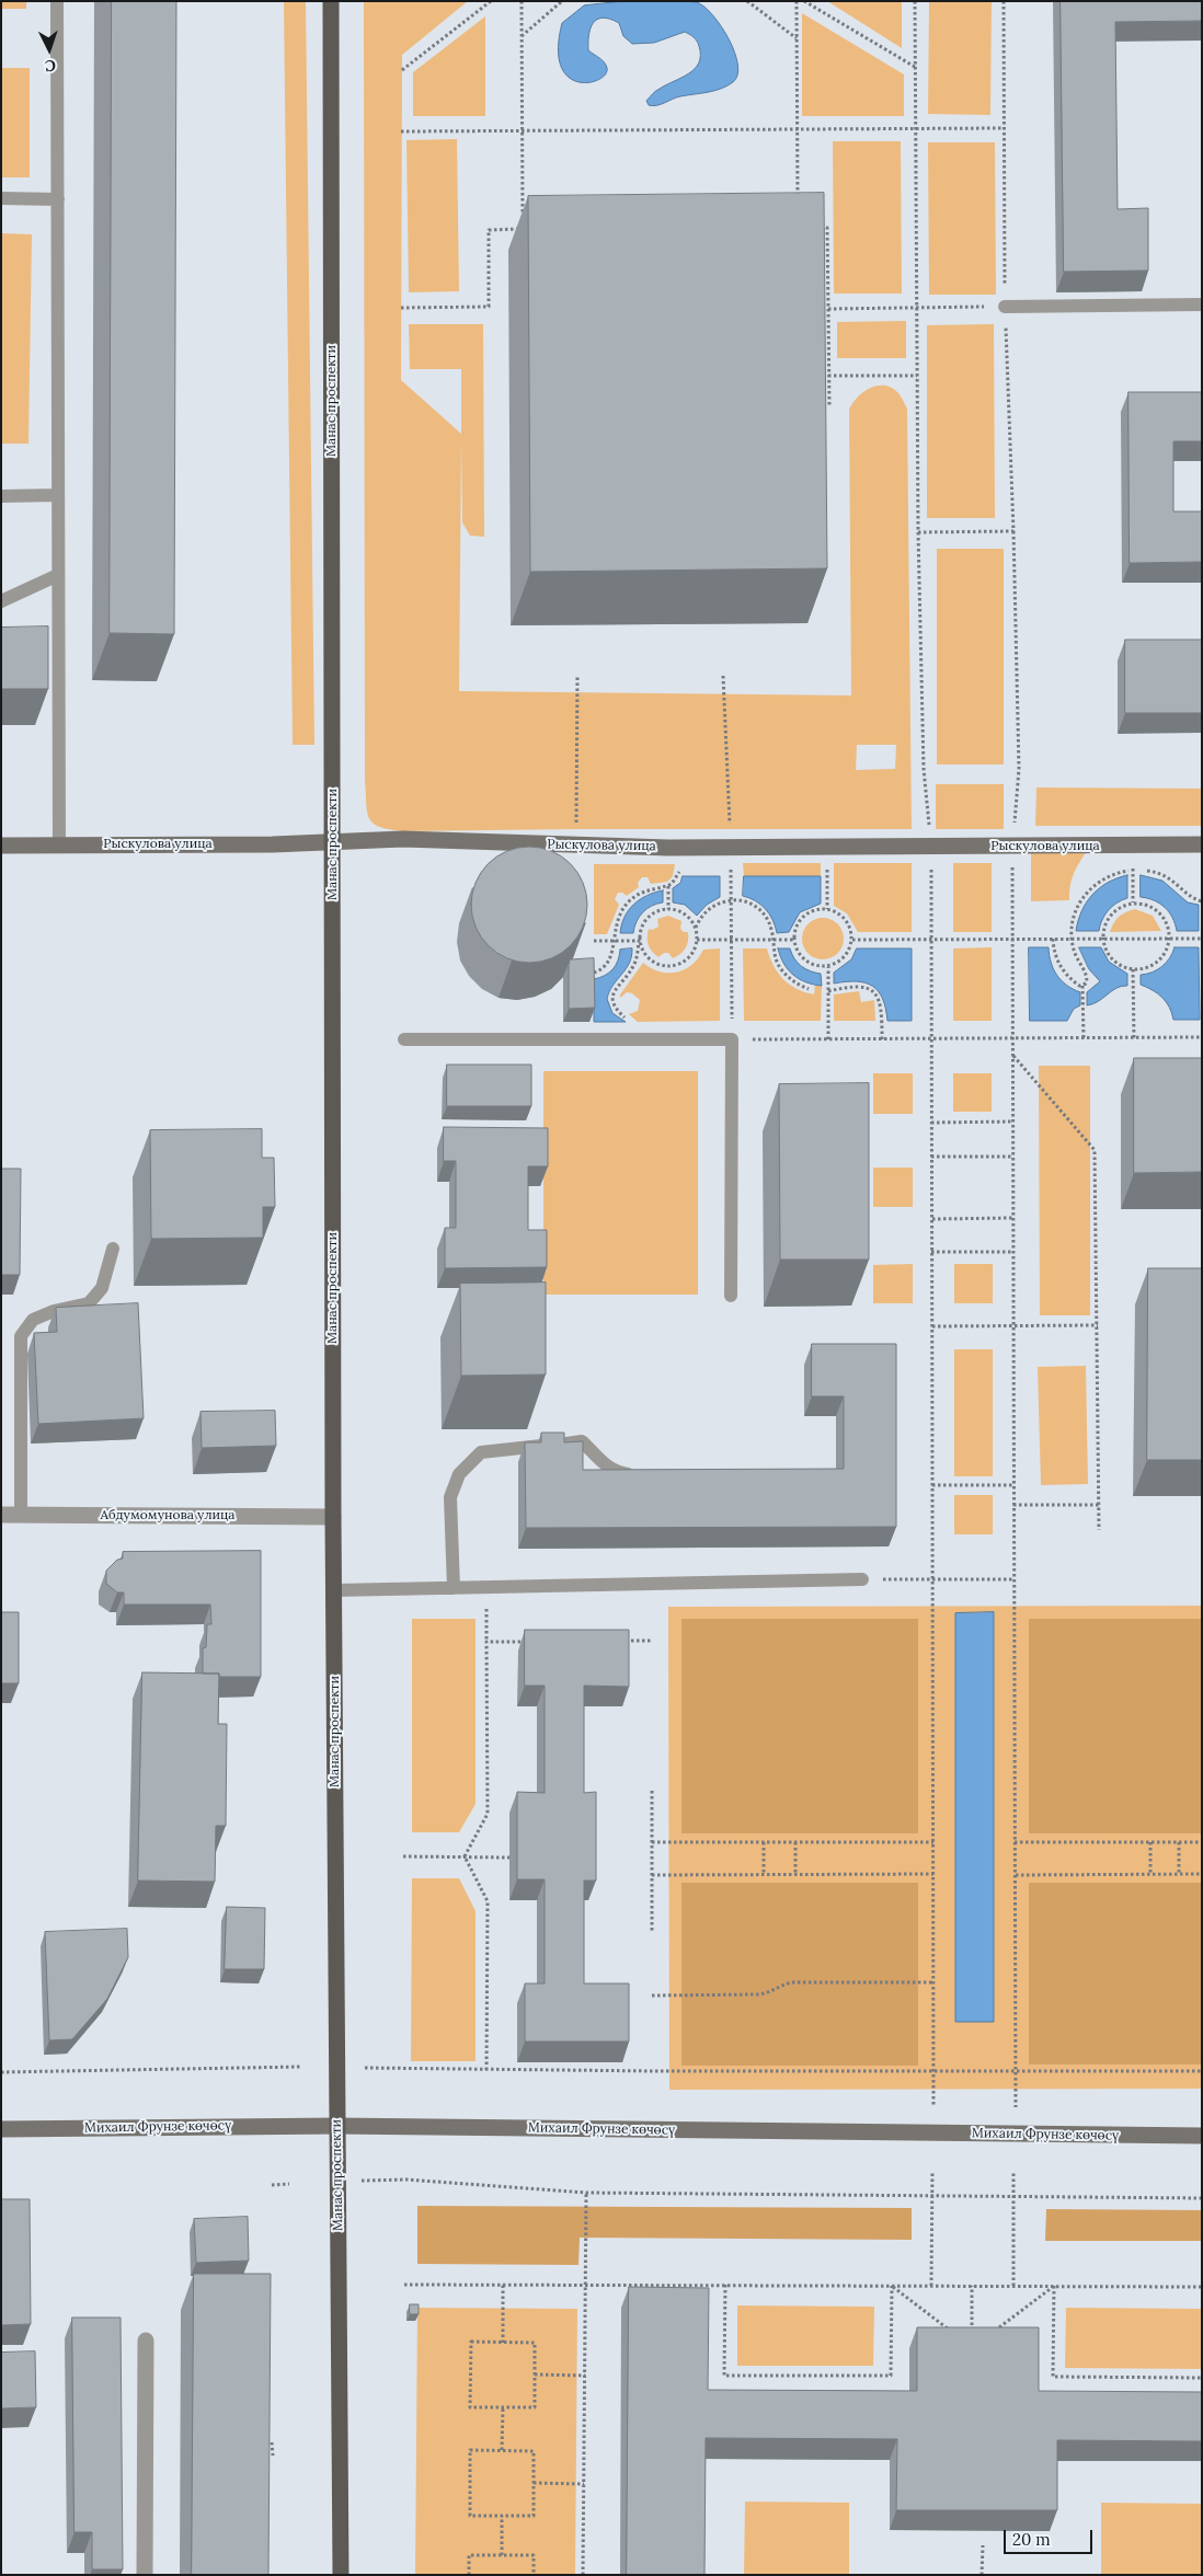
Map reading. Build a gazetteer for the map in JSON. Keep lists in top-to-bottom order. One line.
{"streets":{"main road":["Манас проспекти"],"street":["Рыскулова улица","Абдумомунова улица","Михаил Фрунзе көчөсү"]},"crossings":[["Манас проспекти","Рыскулова улица"],["Манас проспекти","Абдумомунова улица"],["Манас проспекти","Михаил Фрунзе көчөсү"]],"scale_bar":"20 m","north":"bottom"}
